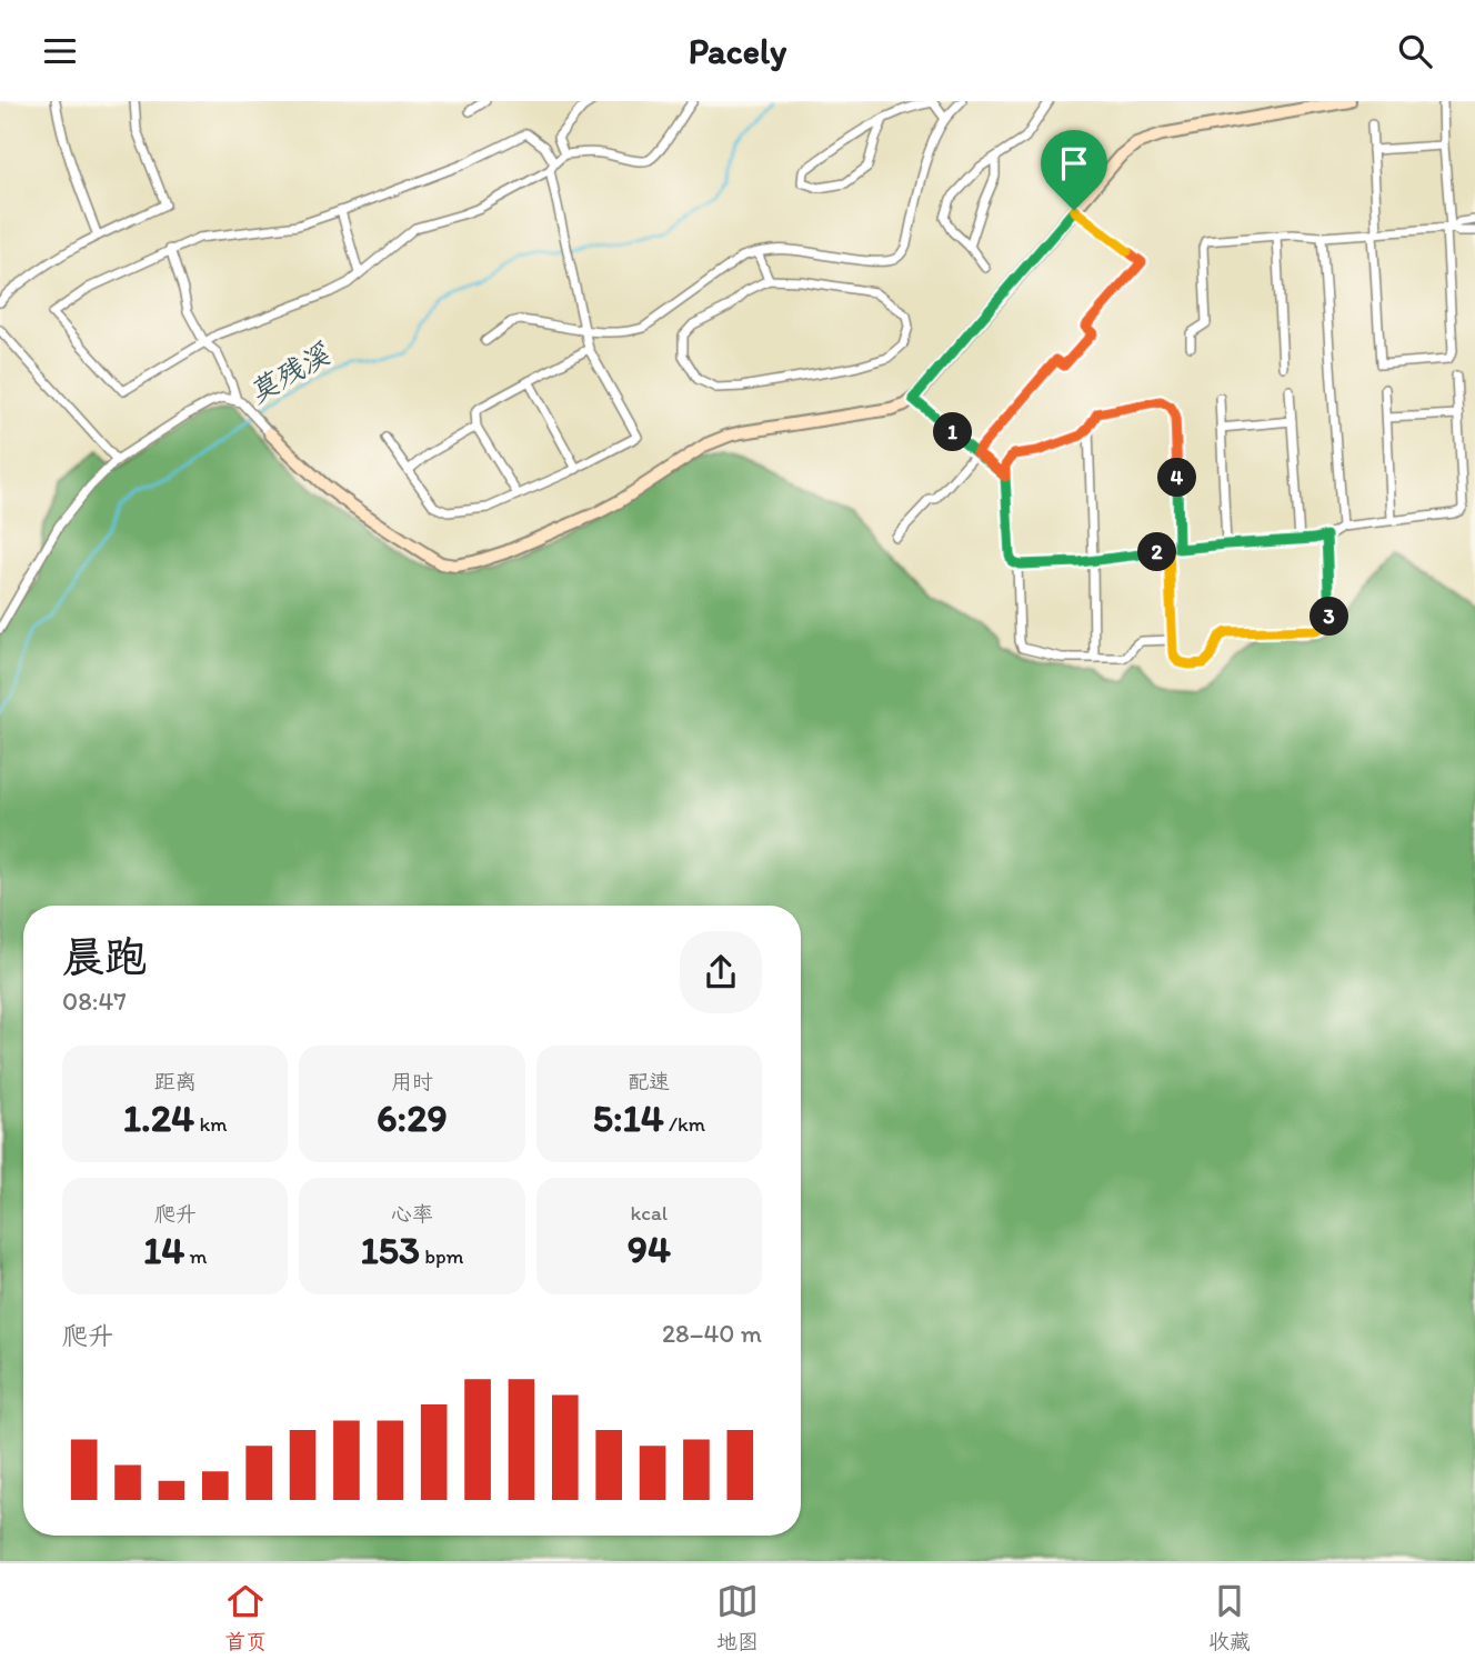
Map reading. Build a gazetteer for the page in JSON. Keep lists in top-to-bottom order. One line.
{"water":["莫残溪"],"page":{"header":"Pacely","pins":["1","4","2","3"],"heading":["晨跑","08:47"],"stats":[["距离","1.24 km"],["用时","6:29"],["配速","5:14 /km"],["爬升","14 m"],["心率","153 bpm"],["kcal","94"]],"chart":["爬升","28–40 m"],"tabs":["首页","地图","收藏"]}}
